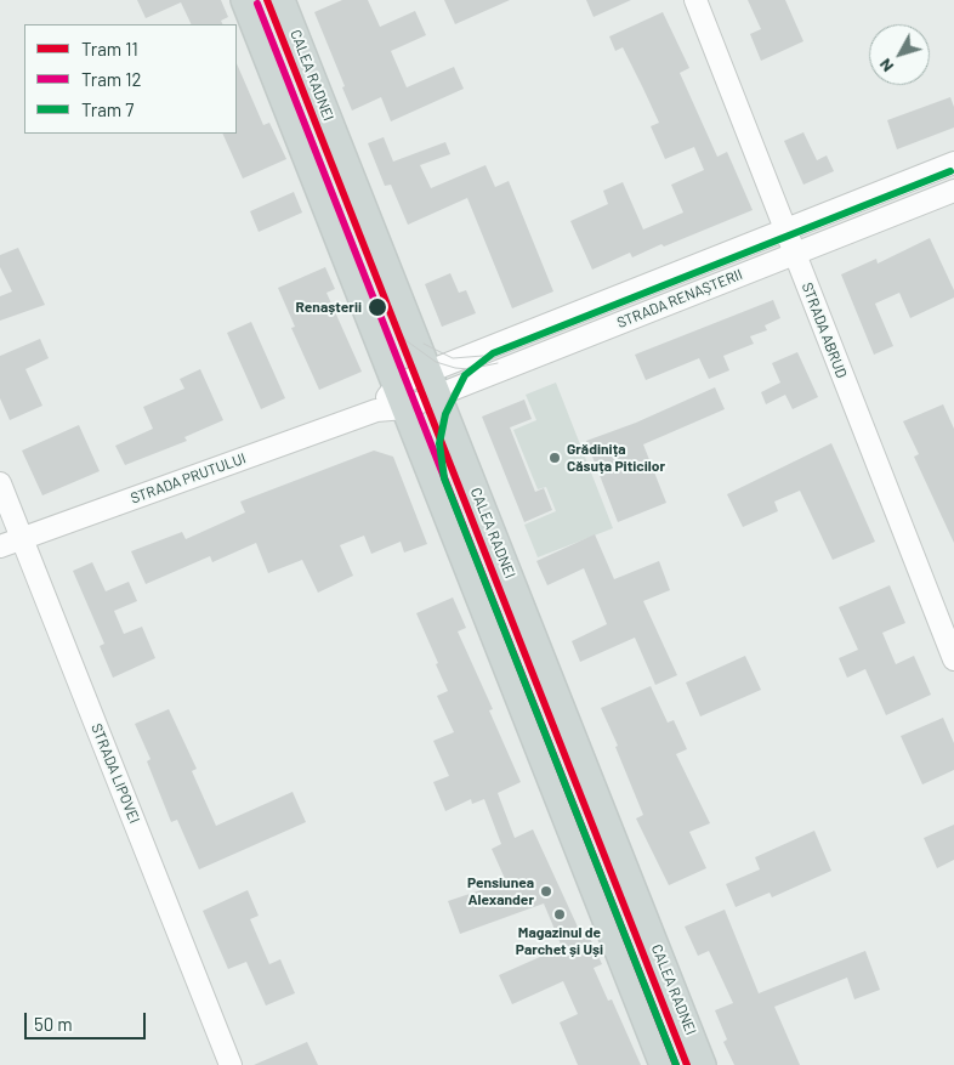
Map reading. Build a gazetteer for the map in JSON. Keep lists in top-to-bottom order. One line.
{"streets":{"main road":["CALEA RADNEI"],"street":["STRADA RENAȘTERII","STRADA ABRUD","STRADA PRUTULUI","STRADA LIPOVEI"]},"crossings":[["CALEA RADNEI","STRADA RENAȘTERII"],["STRADA RENAȘTERII","STRADA ABRUD"],["STRADA RENAȘTERII","STRADA PRUTULUI"],["STRADA PRUTULUI","STRADA LIPOVEI"]],"places":["Renașterii","Grădinița Căsuța Piticilor","Pensiunea Alexander","Magazinul de Parchet și Uși"],"lines":["tram line 11","tram line 12","tram line 7"],"legend":["Tram 11","Tram 12","Tram 7"],"scale_bar":"50 m","north":"bottom left"}
